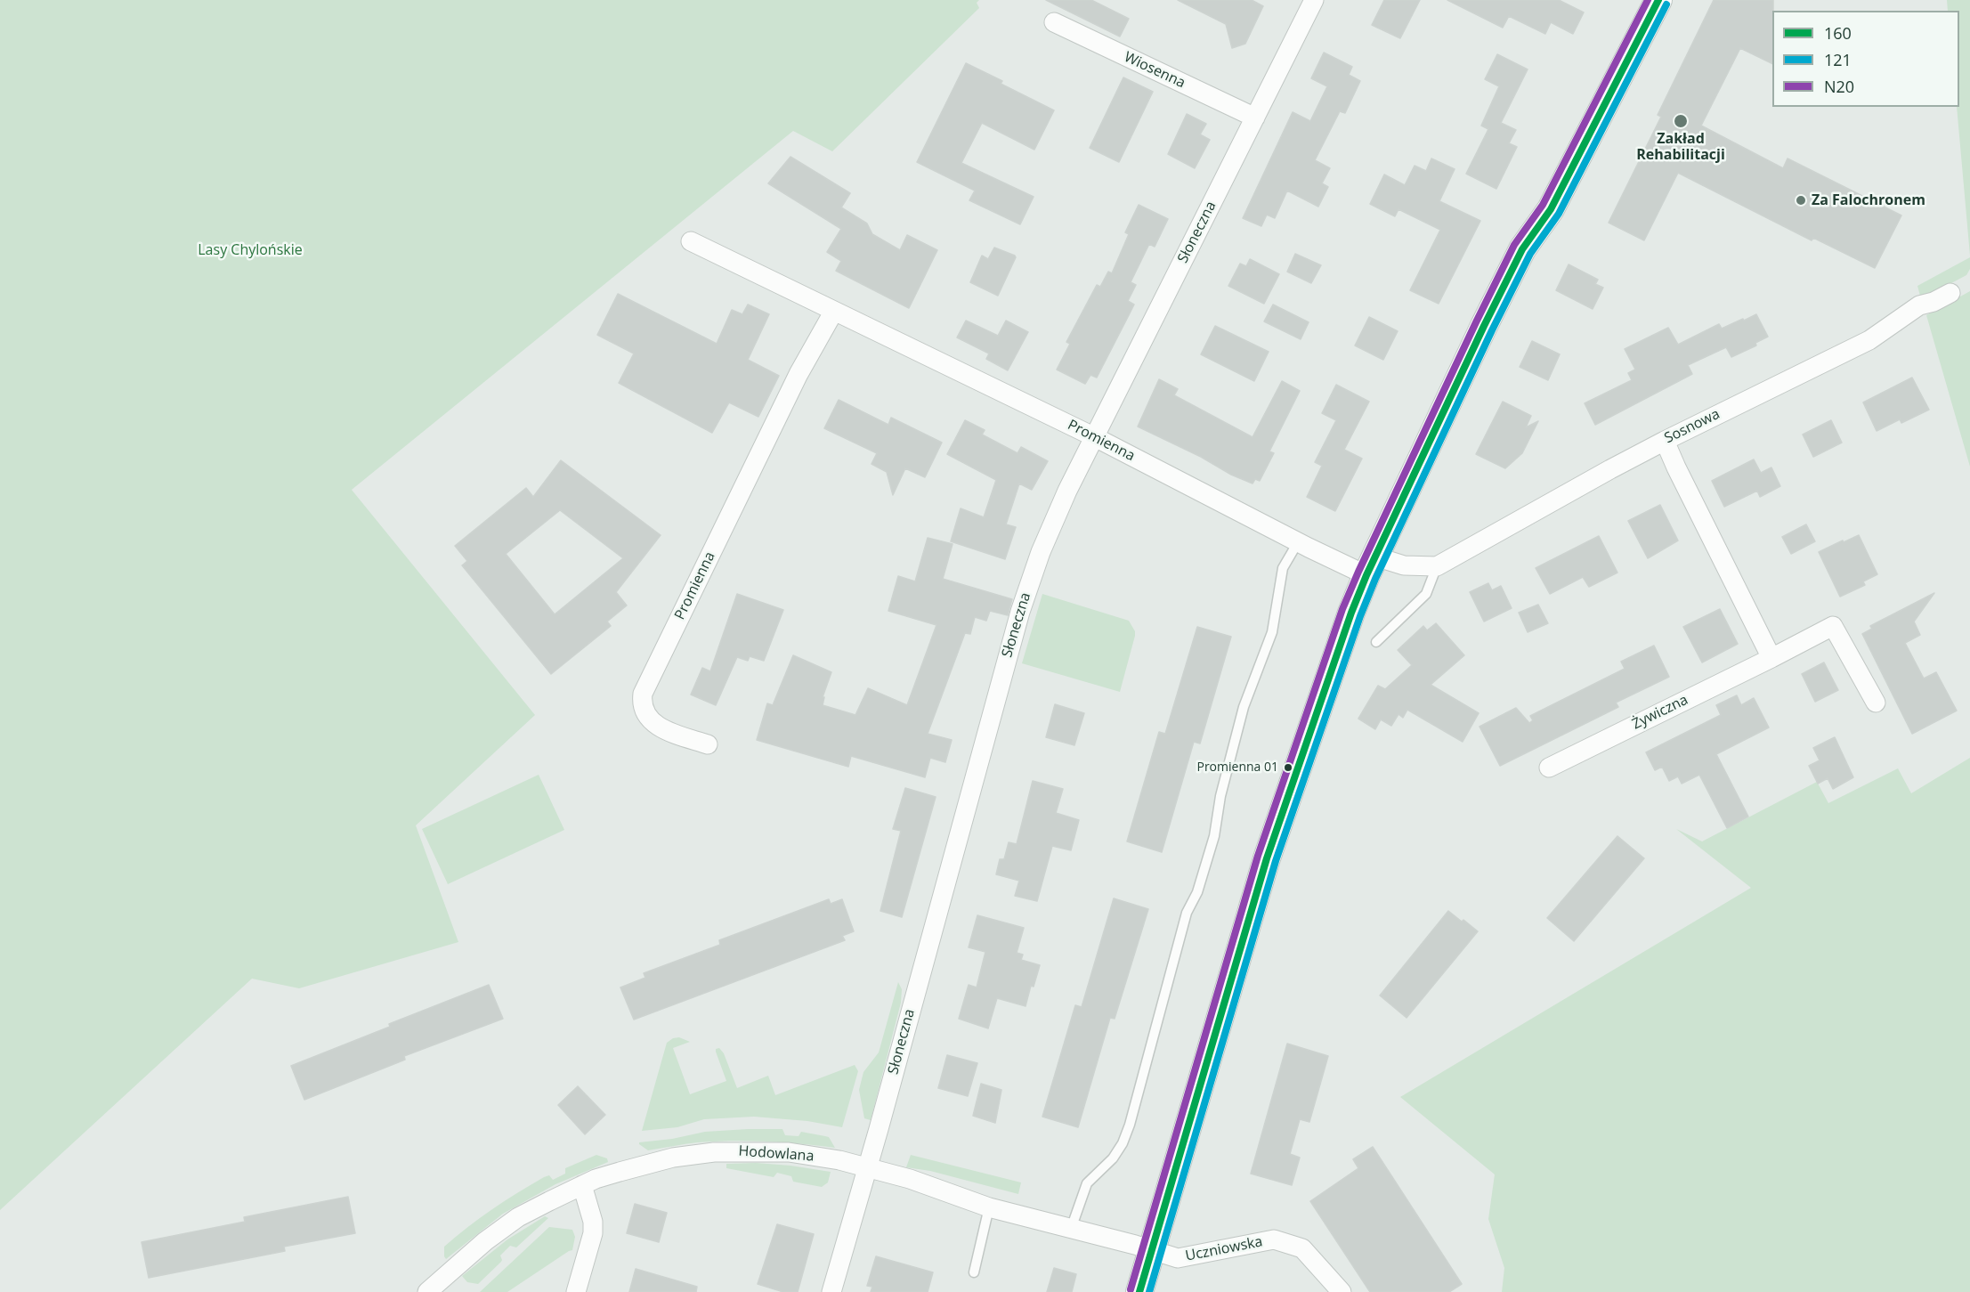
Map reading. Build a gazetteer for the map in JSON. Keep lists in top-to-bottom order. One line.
{"streets":{"street":["Wiosenna","Słoneczna","Sosnowa","Promienna","Żywiczna","Hodowlana","Uczniowska"]},"crossings":[["Wiosenna","Słoneczna"],["Słoneczna","Promienna"],["Słoneczna","Hodowlana"],["Hodowlana","Uczniowska"]],"parks":["Lasy Chylońskie"],"places":["Zakład Rehabilitacji","Za Falochronem","Promienna 01"],"lines":["transit line 160","transit line N20","transit line 121"],"legend":["160","121","N20"]}
